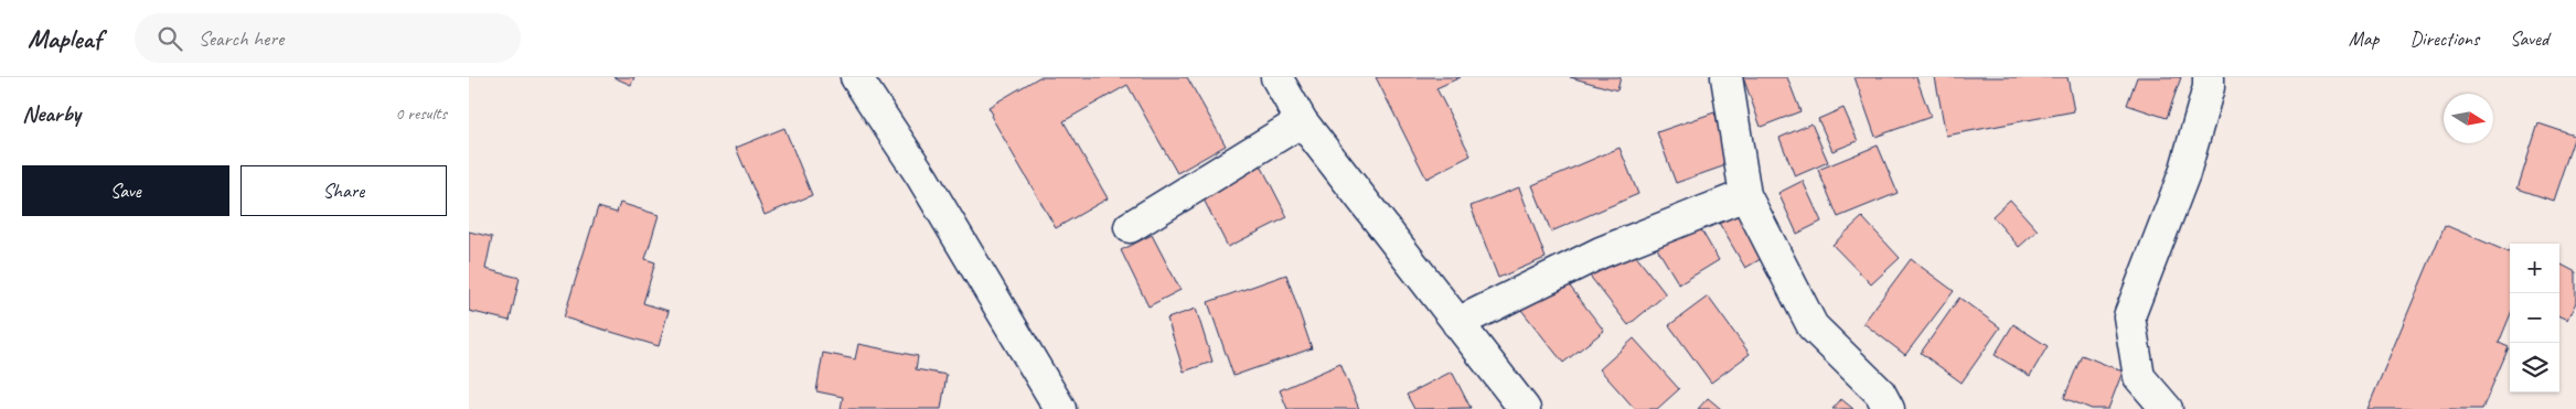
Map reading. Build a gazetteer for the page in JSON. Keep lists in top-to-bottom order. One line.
{"north":"right","page":{"header":"Mapleaf","search":"Search here","nav":["Map","Directions","Saved"],"heading":["Nearby","0 results"],"buttons":["Save","Share"],"map_buttons":["+","−"]}}
